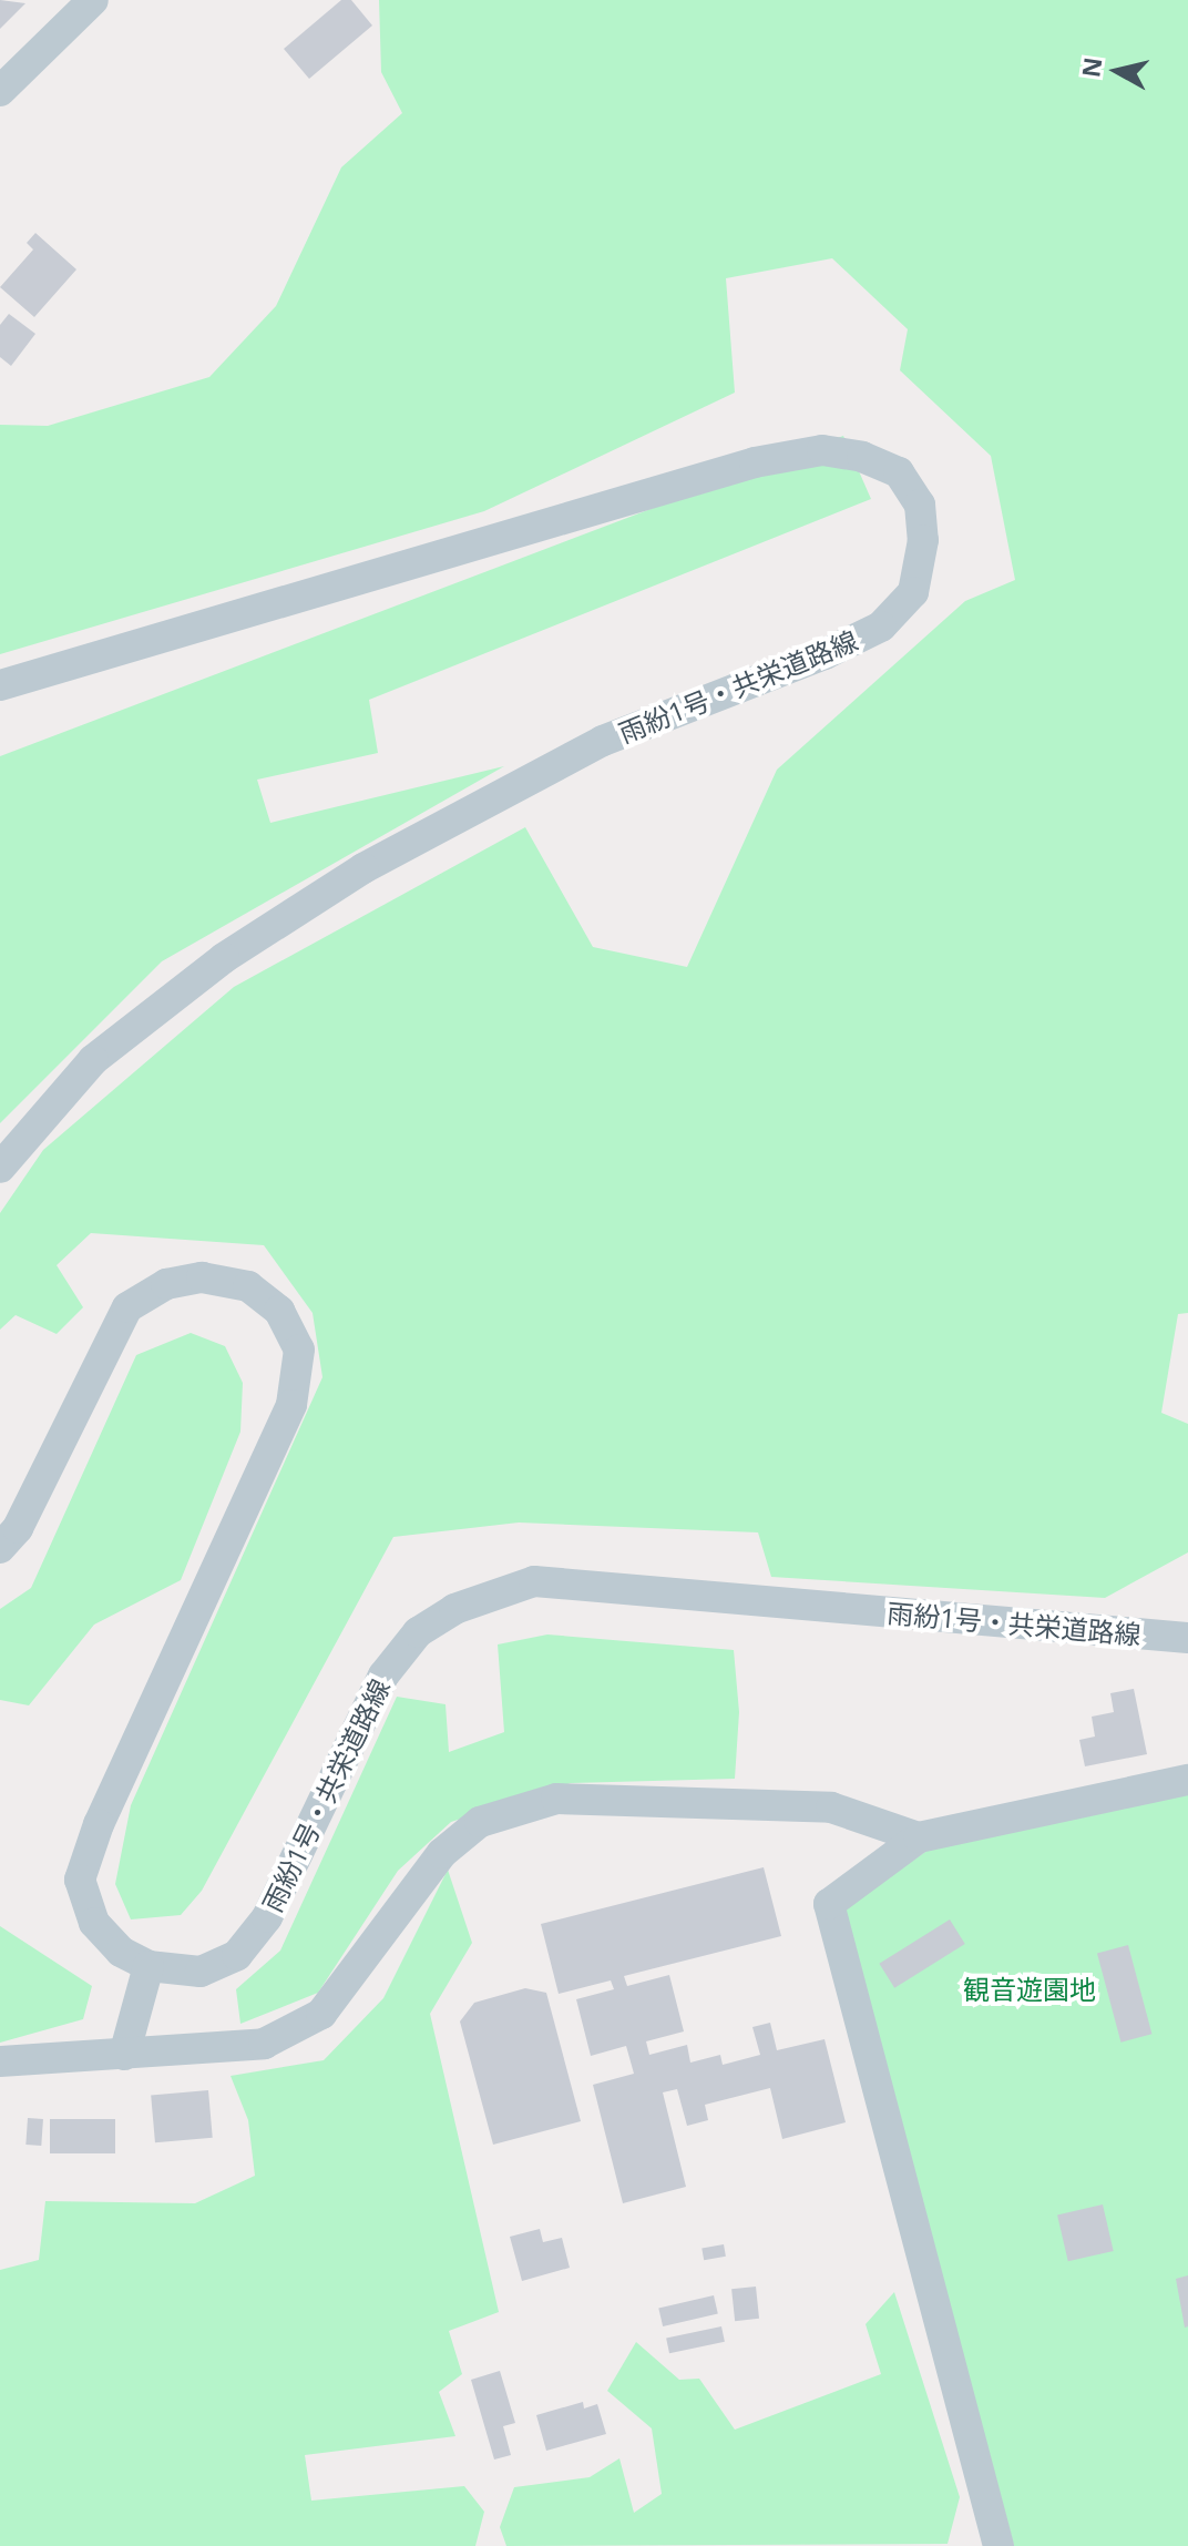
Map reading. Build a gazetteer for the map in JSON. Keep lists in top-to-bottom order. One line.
{"streets":{"street":["雨紛1号・共栄道路線"]},"parks":["観音遊園地"],"north":"left"}
